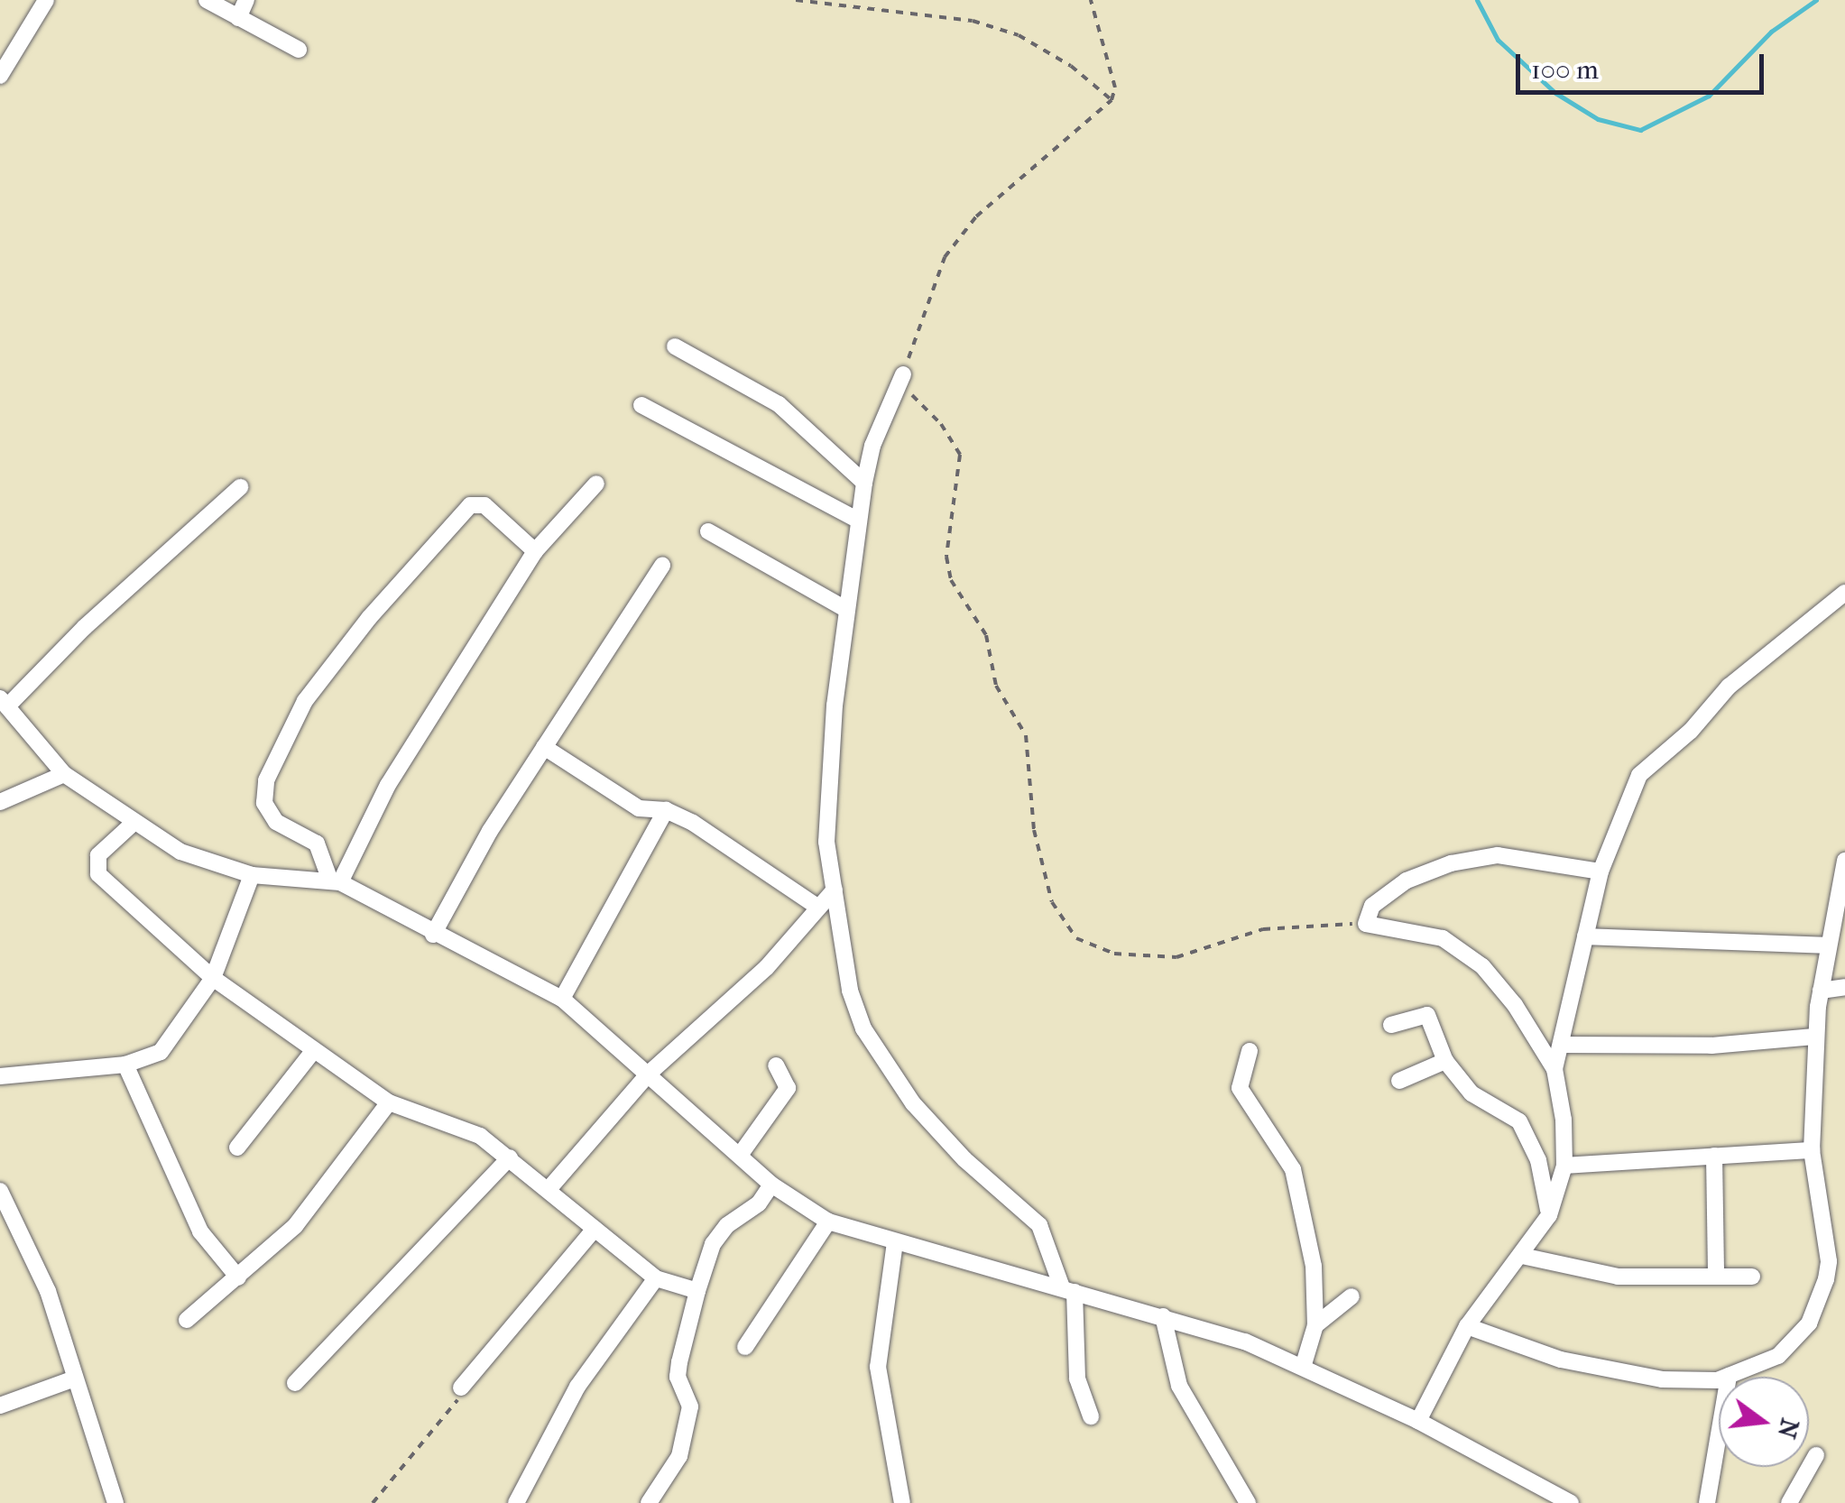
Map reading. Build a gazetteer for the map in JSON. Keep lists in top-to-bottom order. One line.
{"scale_bar":"100 m","north":"right"}
